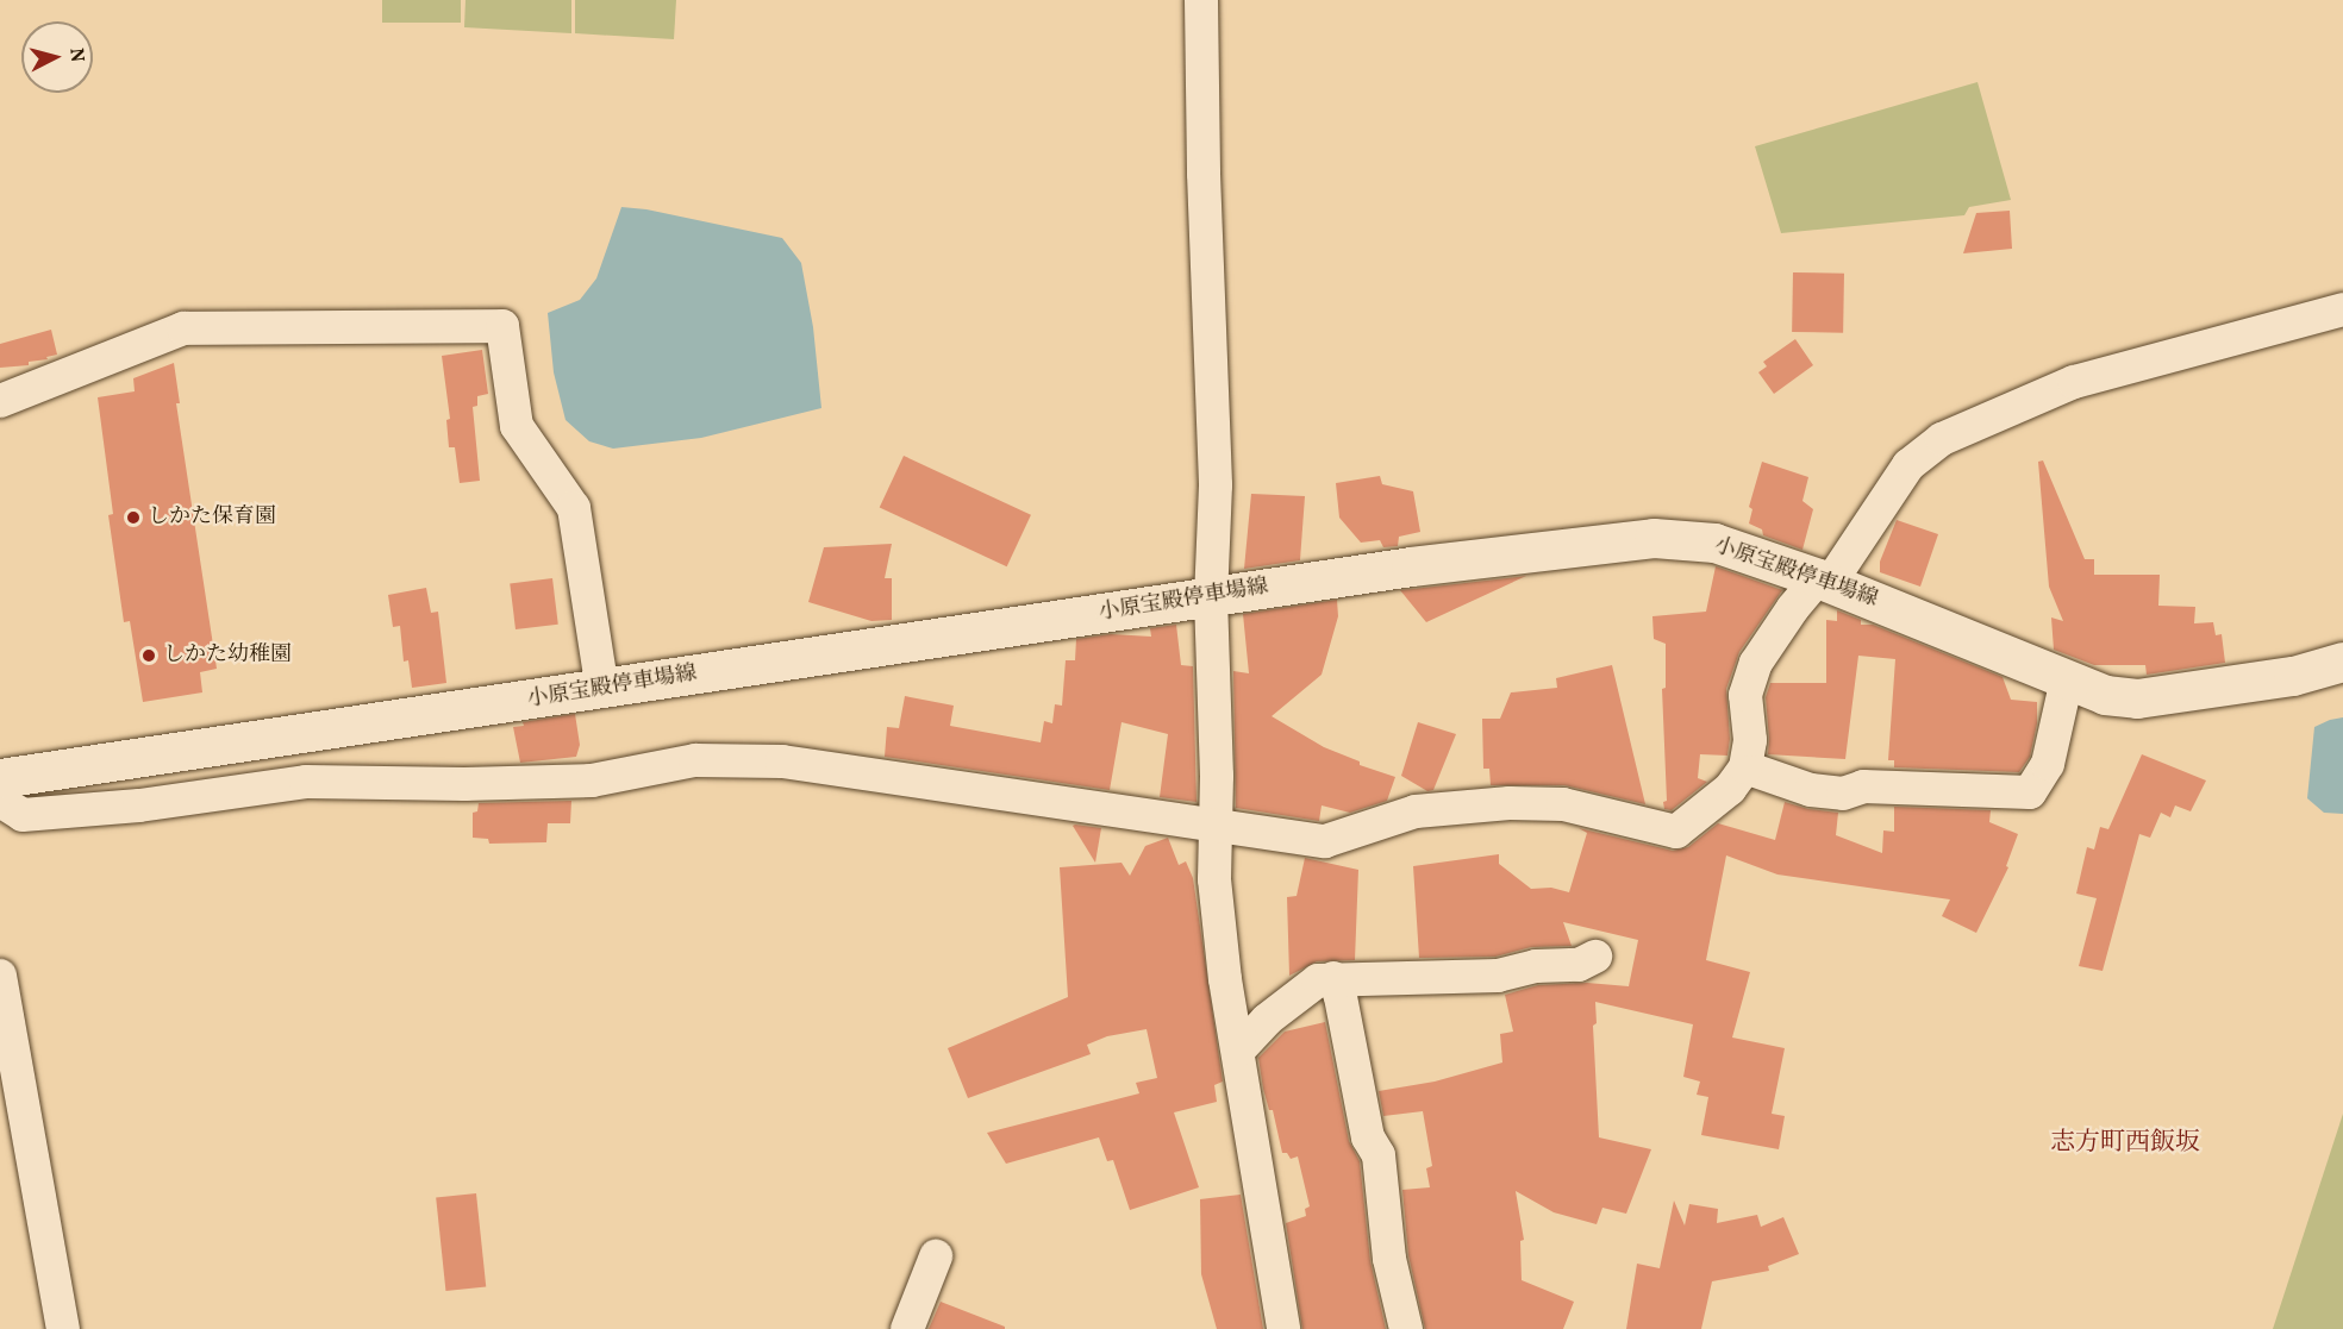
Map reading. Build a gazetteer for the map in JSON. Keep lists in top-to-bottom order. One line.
{"streets":{"main road":["小原宝殿停車場線"]},"districts":["志方町西飯坂"],"places":["しかた保育園","しかた幼稚園"],"north":"right"}
